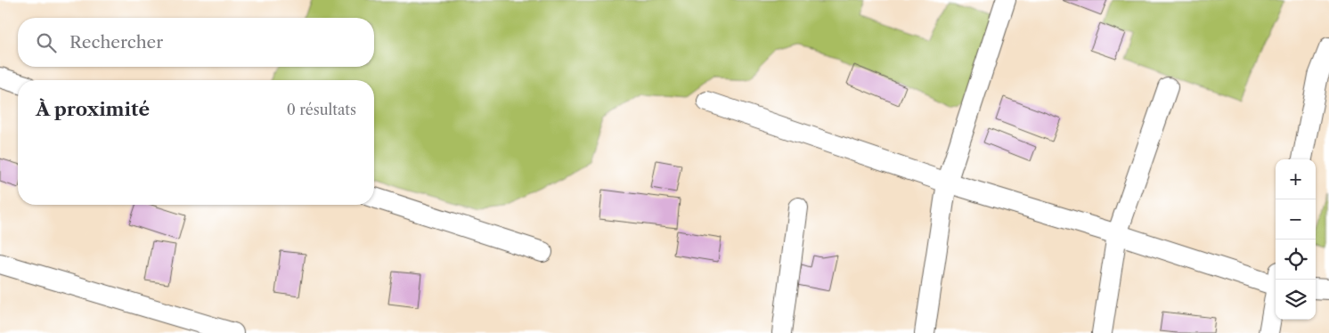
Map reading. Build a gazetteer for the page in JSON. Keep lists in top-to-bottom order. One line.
{"page":{"search":"Rechercher","heading":["À proximité","0 résultats"],"map_buttons":["+","−"]}}
